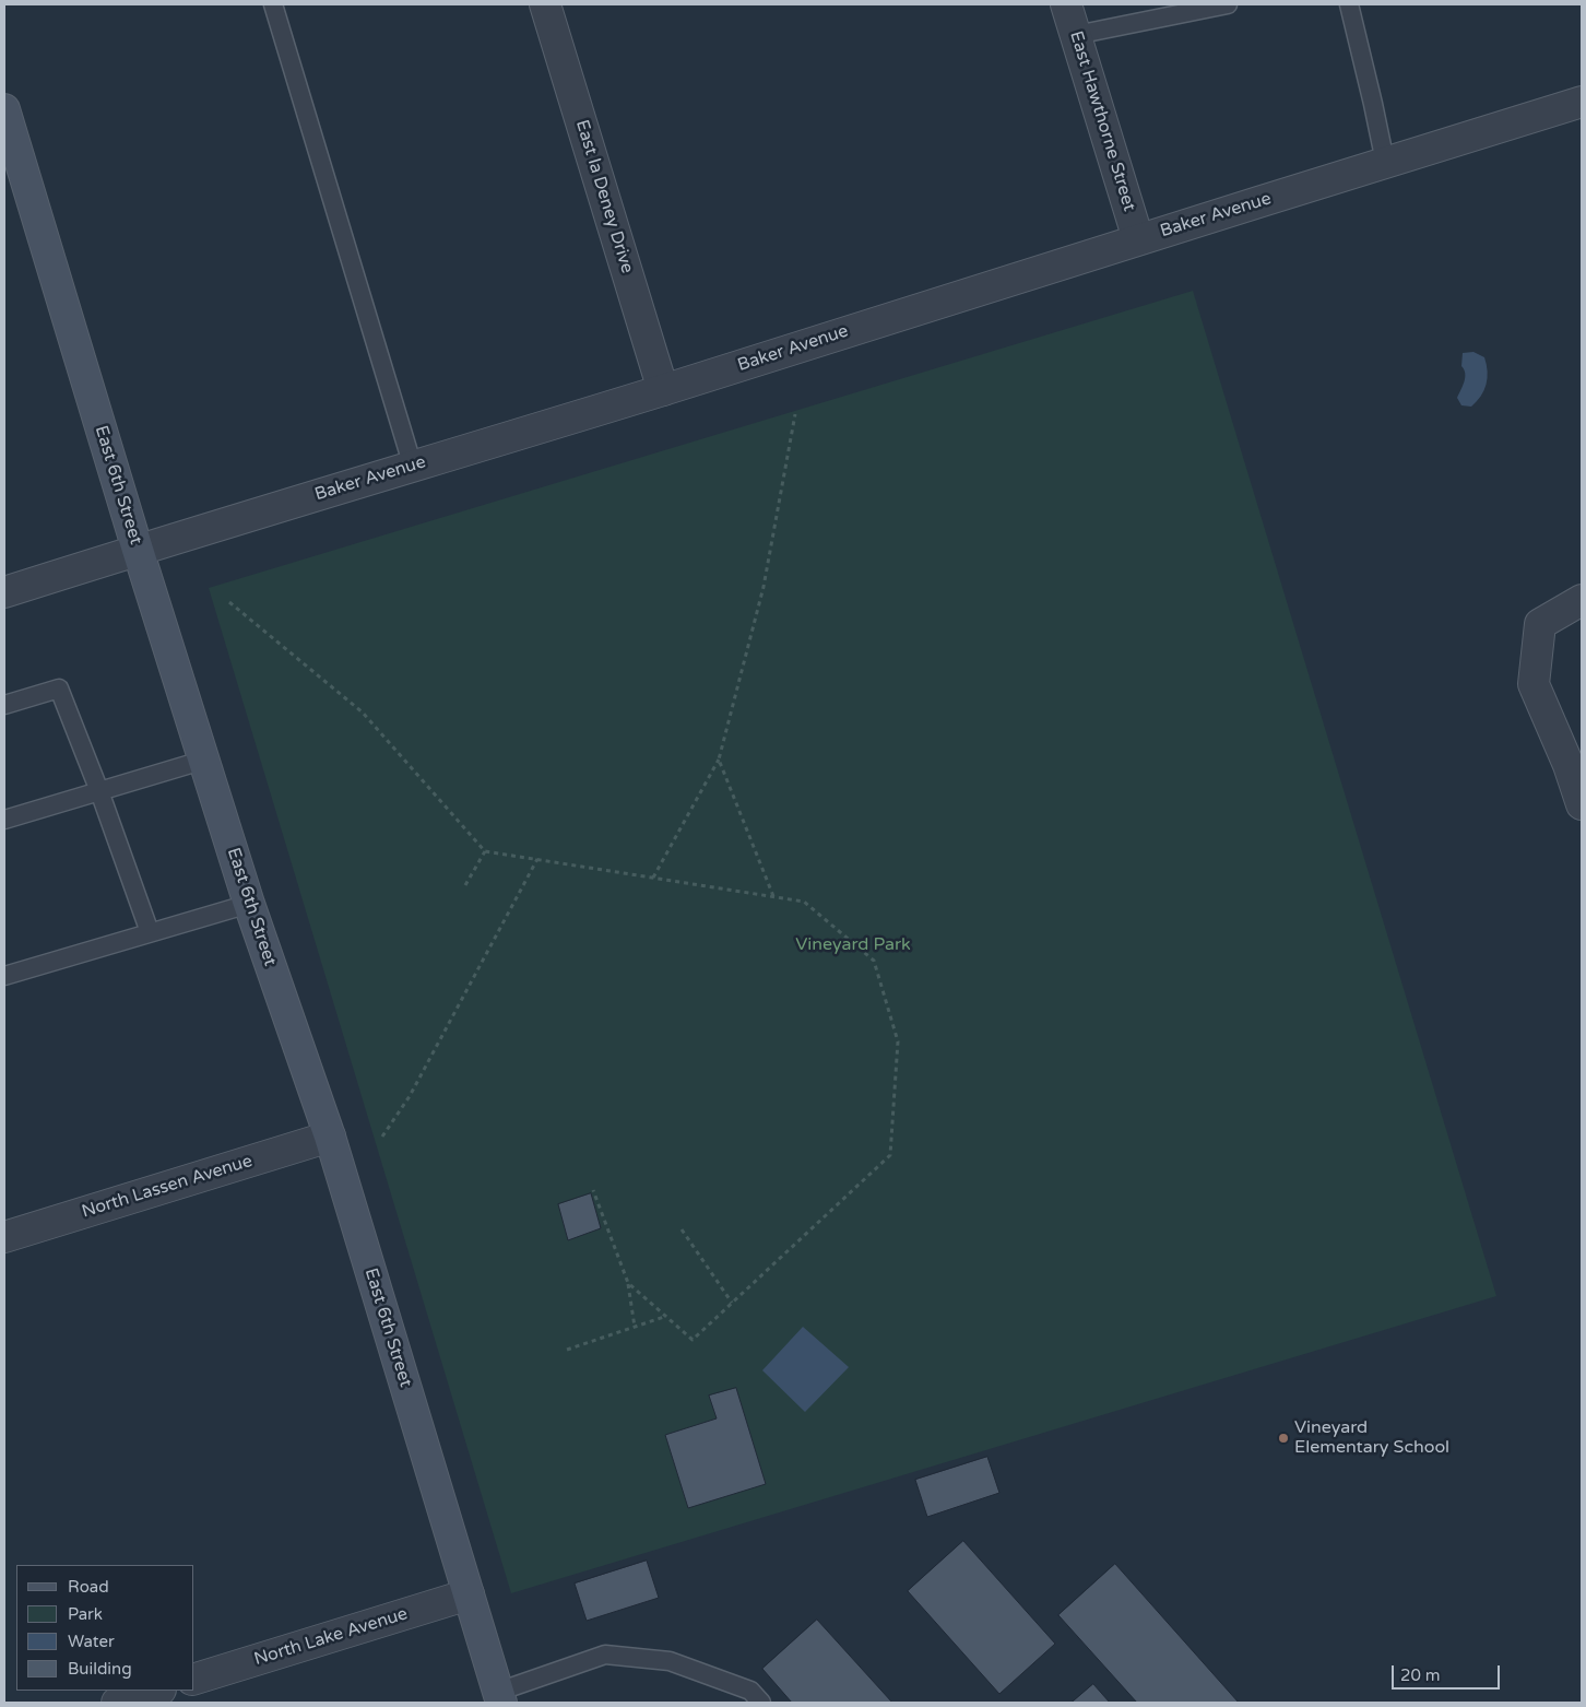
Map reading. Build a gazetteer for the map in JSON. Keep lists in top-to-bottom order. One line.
{"streets":{"main road":["East 6th Street"],"street":["East Hawthorne Street","East la Deney Drive","Baker Avenue","North Lassen Avenue","North Lake Avenue"]},"crossings":[["East Hawthorne Street","Baker Avenue"],["East la Deney Drive","Baker Avenue"],["Baker Avenue","East 6th Street"],["East 6th Street","North Lassen Avenue"],["East 6th Street","North Lake Avenue"]],"parks":["Vineyard Park"],"places":["Vineyard Elementary School"],"legend":["Road","Park","Water","Building"],"scale_bar":"20 m"}
